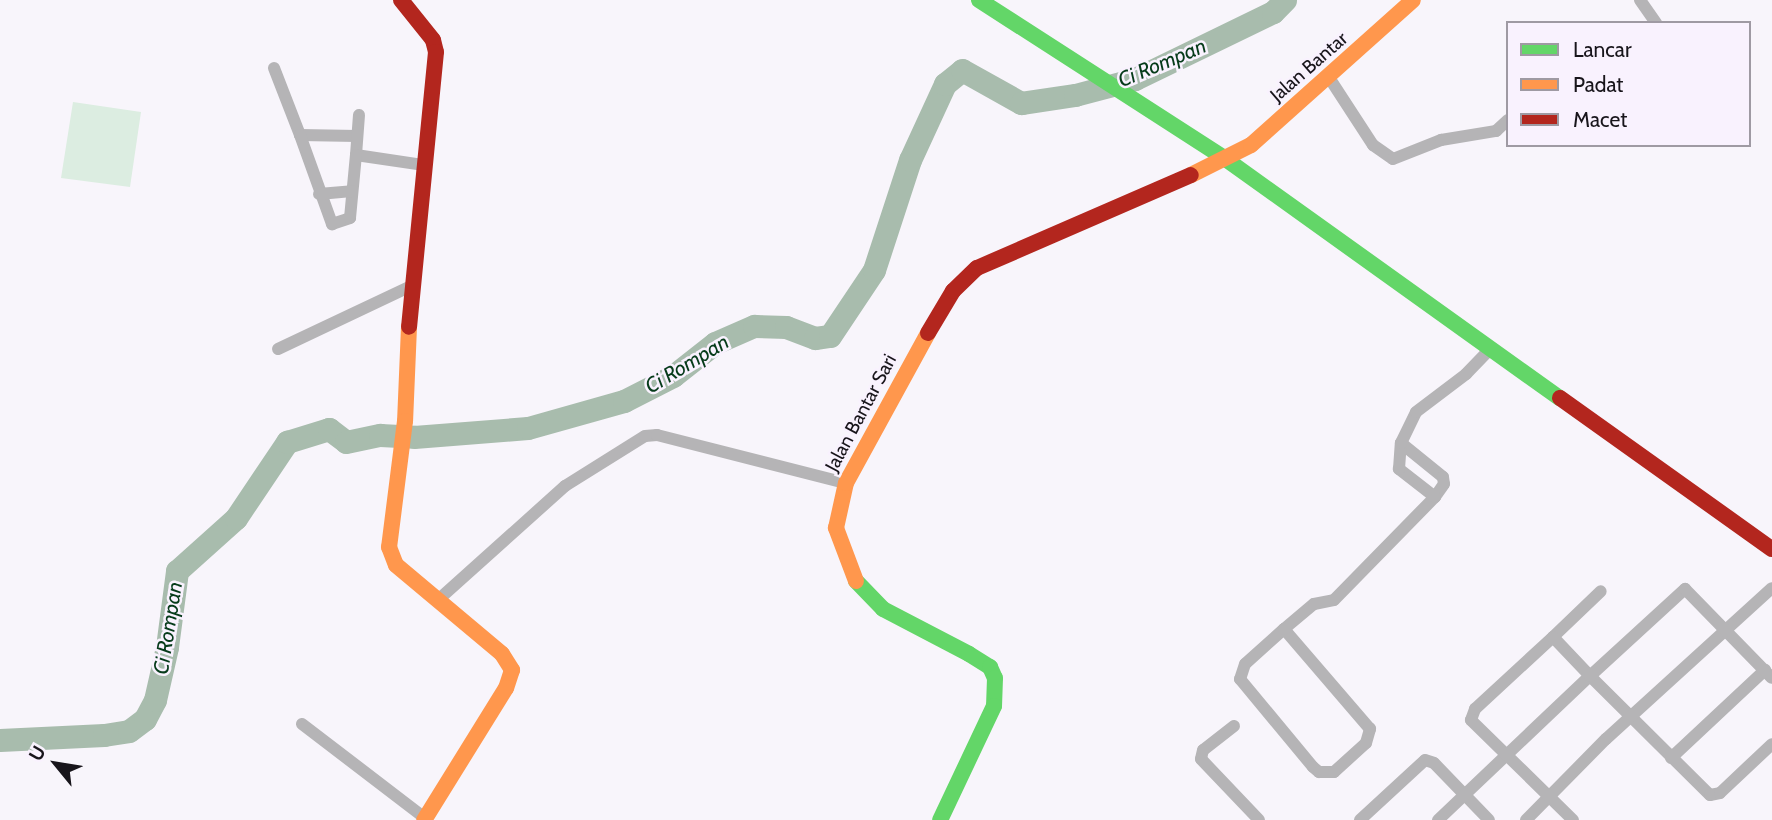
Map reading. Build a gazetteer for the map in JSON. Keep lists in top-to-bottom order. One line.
{"streets":{"street":["Jalan Bantar","Jalan Bantar Sari"]},"crossings":[["Jalan Bantar","Jalan Bantar Sari"]],"water":["Ci Rompan"],"legend":["Lancar","Padat","Macet"],"north":"top left"}
